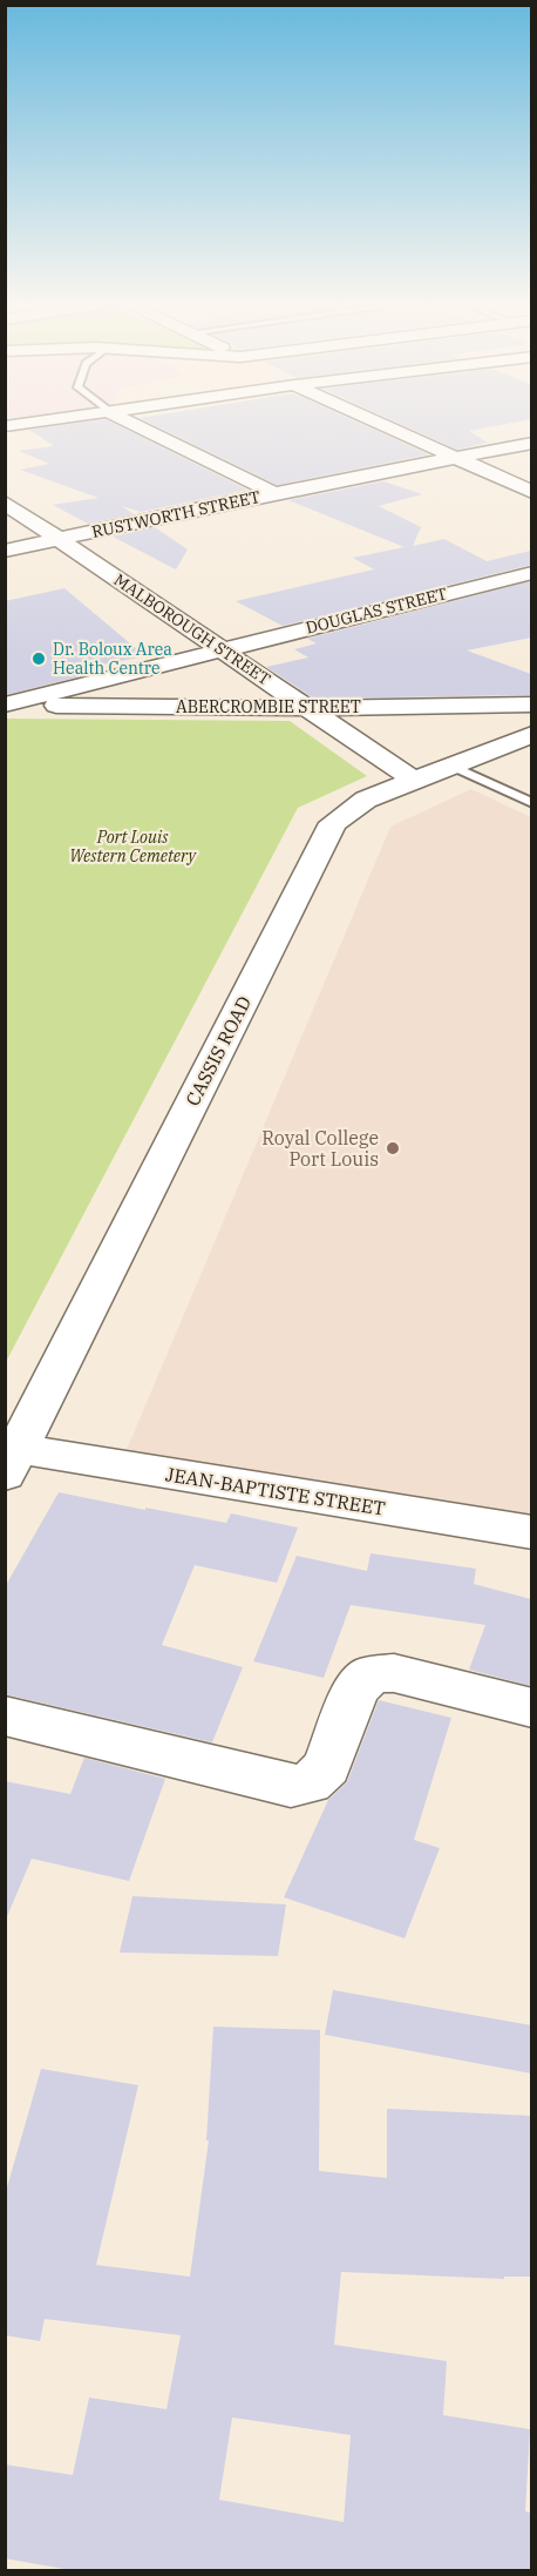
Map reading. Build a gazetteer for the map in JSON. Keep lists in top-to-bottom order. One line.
{"streets":{"street":["RUSTWORTH STREET","DOUGLAS STREET","MALBOROUGH STREET","ABERCROMBIE STREET","CASSIS ROAD","JEAN-BAPTISTE STREET"]},"crossings":[["RUSTWORTH STREET","MALBOROUGH STREET"],["DOUGLAS STREET","MALBOROUGH STREET"],["DOUGLAS STREET","ABERCROMBIE STREET"],["MALBOROUGH STREET","ABERCROMBIE STREET"],["MALBOROUGH STREET","CASSIS ROAD"],["CASSIS ROAD","JEAN-BAPTISTE STREET"]],"parks":["Port Louis Western Cemetery"],"places":["Dr. Boloux Area Health Centre","Royal College Port Louis"]}
